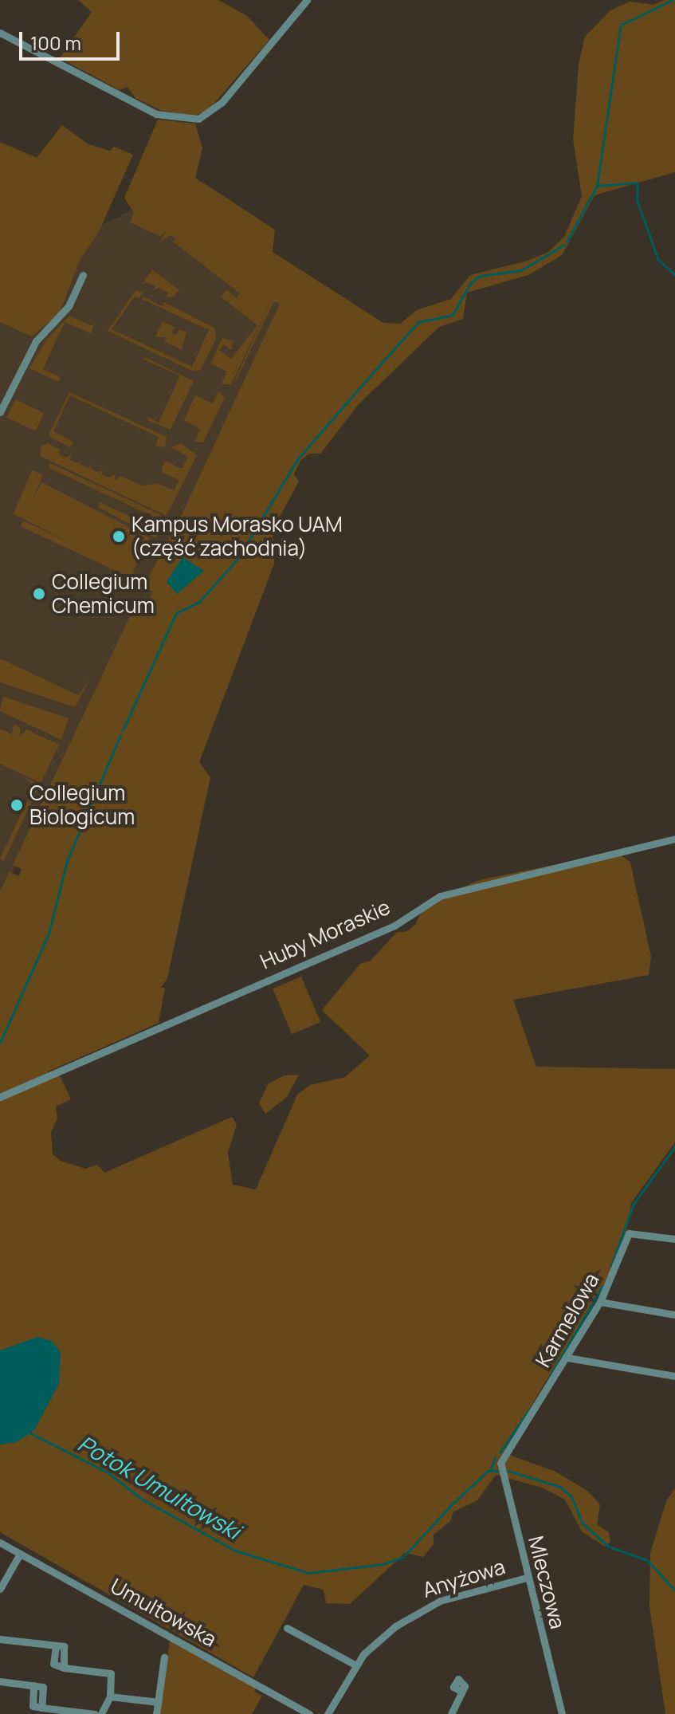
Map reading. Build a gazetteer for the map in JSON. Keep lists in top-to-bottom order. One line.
{"streets":{"street":["Huby Moraskie","Karmelowa","Anyżowa","Mleczowa","Umultowska"]},"crossings":[["Karmelowa","Mleczowa"],["Anyżowa","Mleczowa"]],"water":["Potok Umultowski"],"places":["Kampus Morasko UAM (część zachodnia)","Collegium Chemicum","Collegium Biologicum"],"scale_bar":"100 m"}
